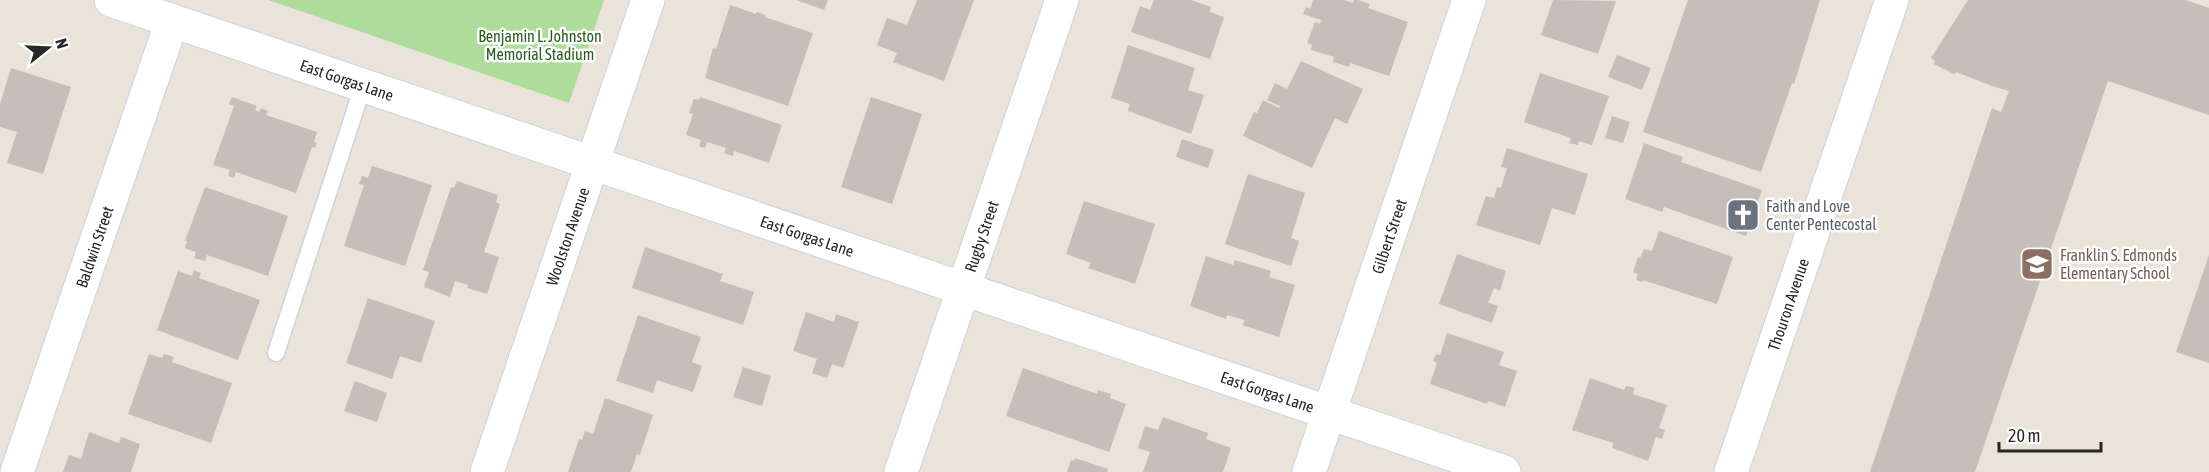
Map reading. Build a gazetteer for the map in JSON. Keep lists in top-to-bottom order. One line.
{"streets":{"street":["East Gorgas Lane","Woolston Avenue","Rugby Street","Gilbert Street","Baldwin Street","Thouron Avenue"]},"crossings":[["East Gorgas Lane","Woolston Avenue"],["East Gorgas Lane","Rugby Street"],["East Gorgas Lane","Gilbert Street"],["East Gorgas Lane","Baldwin Street"]],"parks":["Benjamin L. Johnston Memorial Stadium"],"places":{"church":["Faith and Love Center Pentecostal"],"school or university":["Franklin S. Edmonds Elementary School"]},"scale_bar":"20 m","north":"right"}
